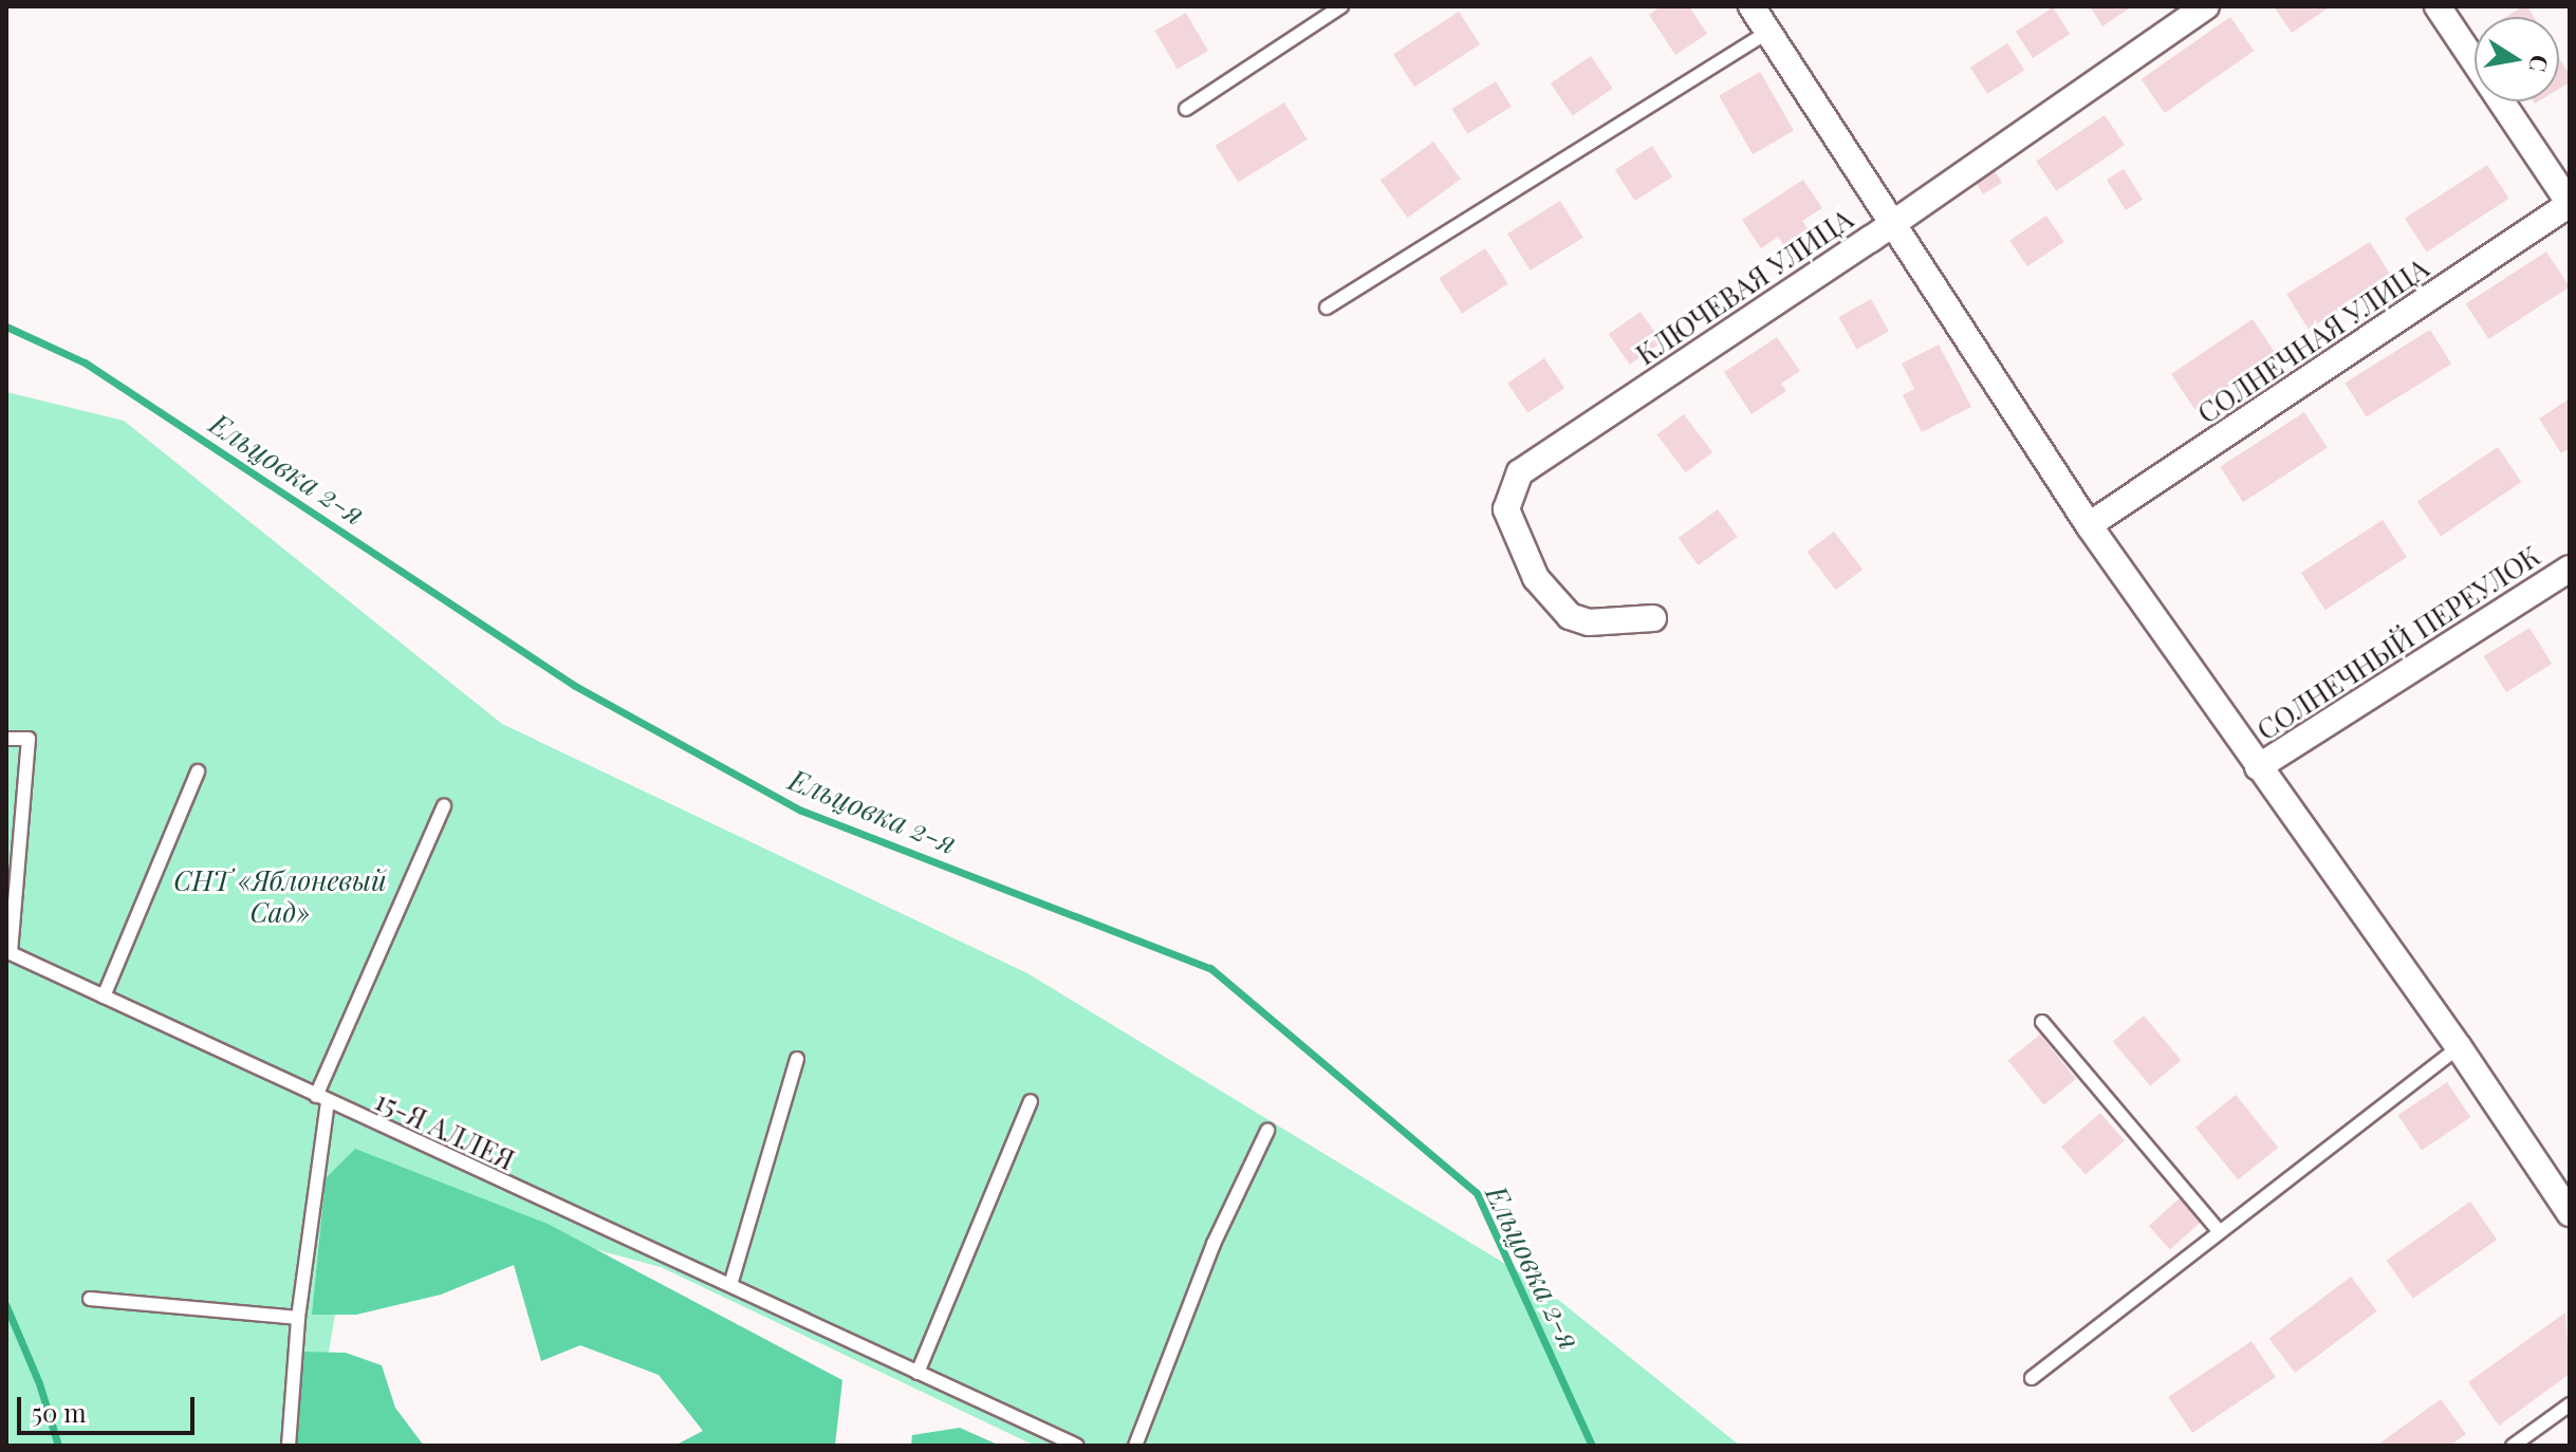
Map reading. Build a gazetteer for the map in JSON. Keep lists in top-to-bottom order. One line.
{"streets":{"street":["КЛЮЧЕВАЯ УЛИЦА","СОЛНЕЧНАЯ УЛИЦА","СОЛНЕЧНЫЙ ПЕРЕУЛОК"],"lane":["15-Я АЛЛЕЯ"]},"water":["Ельцовка 2-я"],"parks":["СНТ «Яблоневый Сад»"],"scale_bar":"50 m","north":"right"}
